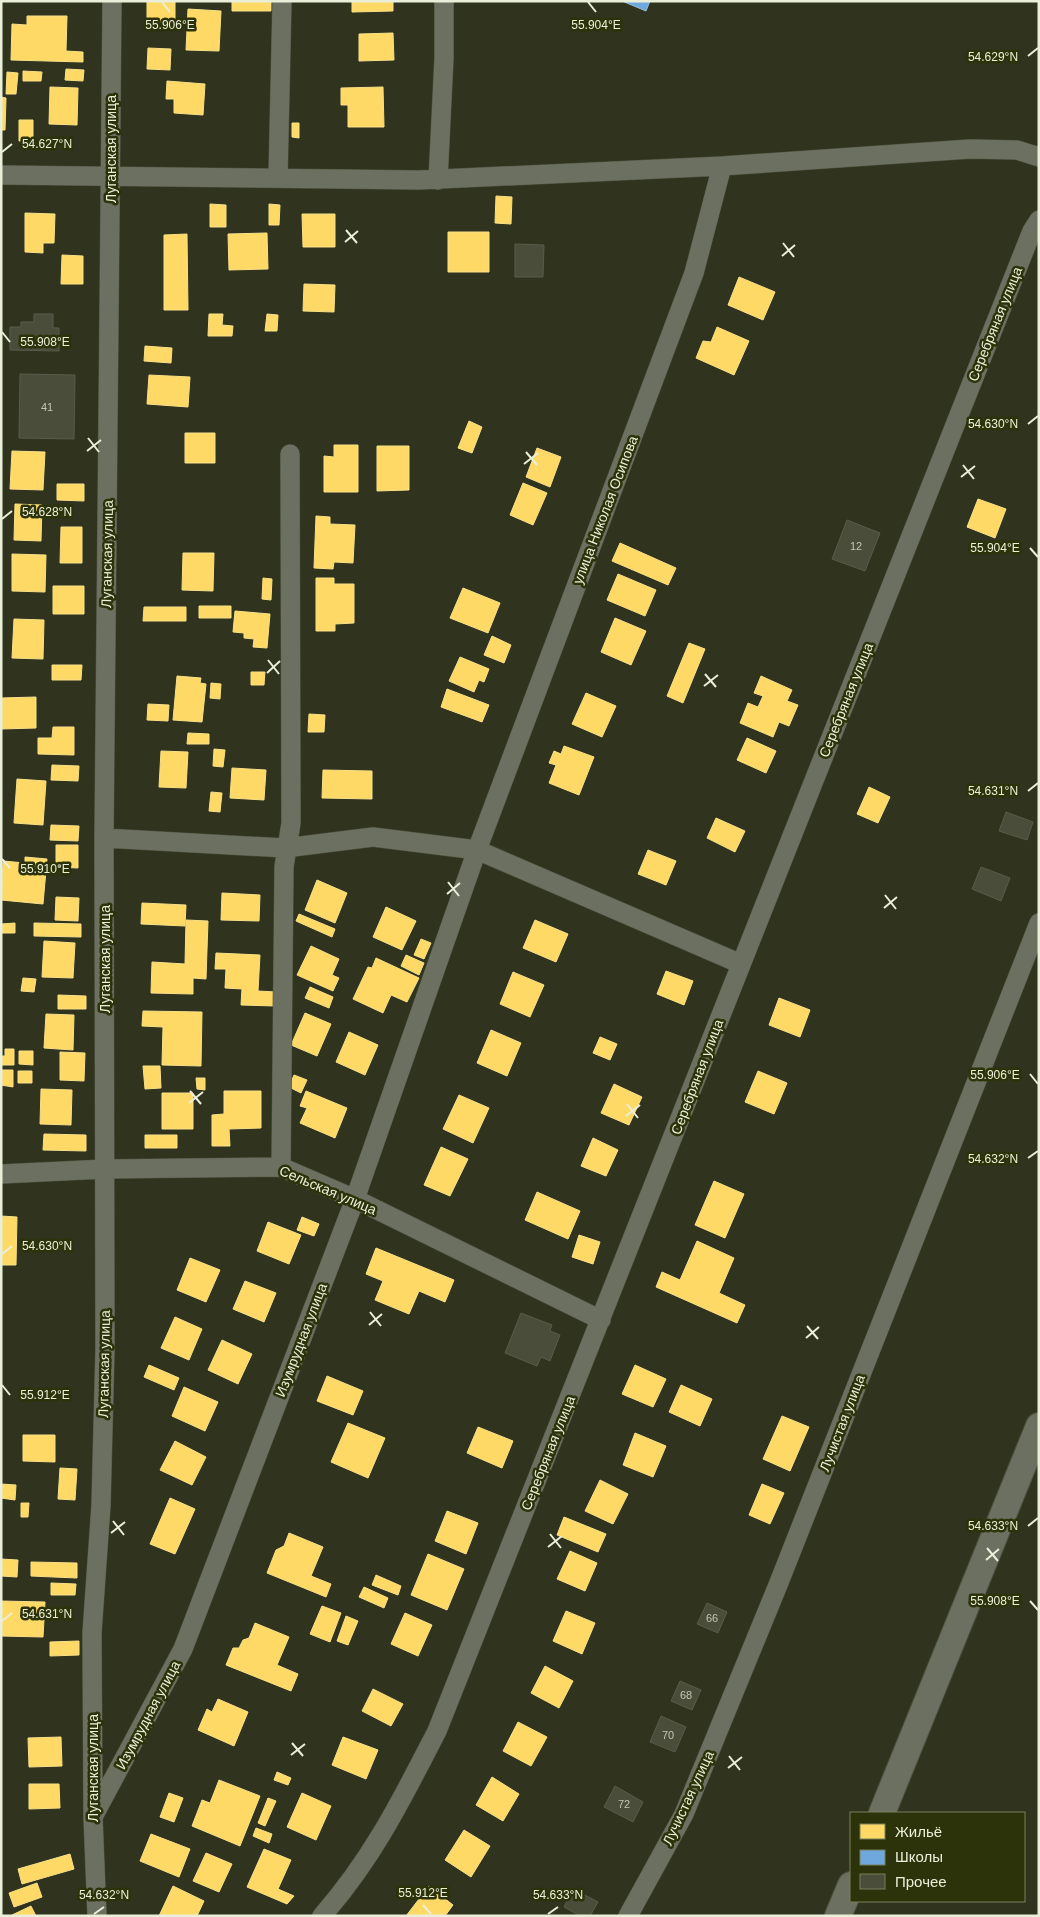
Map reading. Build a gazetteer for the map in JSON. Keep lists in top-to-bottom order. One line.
{"streets":{"street":["Луганская улица","Серебряная улица","улица Николая Осипова","Сельская улица","Изумрудная улица","Лучистая улица"]},"crossings":[["Луганская улица","Сельская улица"],["Луганская улица","Изумрудная улица"],["Серебряная улица","Сельская улица"],["улица Николая Осипова","Изумрудная улица"],["Сельская улица","Изумрудная улица"]],"house_numbers":["41","12","66","68","70","72"],"legend":["Жильё","Школы","Прочее"],"coordinates":["55.906°E","55.904°E","54.629°N","54.627°N","55.908°E","54.630°N","54.628°N","54.631°N","55.910°E","54.632°N","55.912°E","54.633°N"]}
